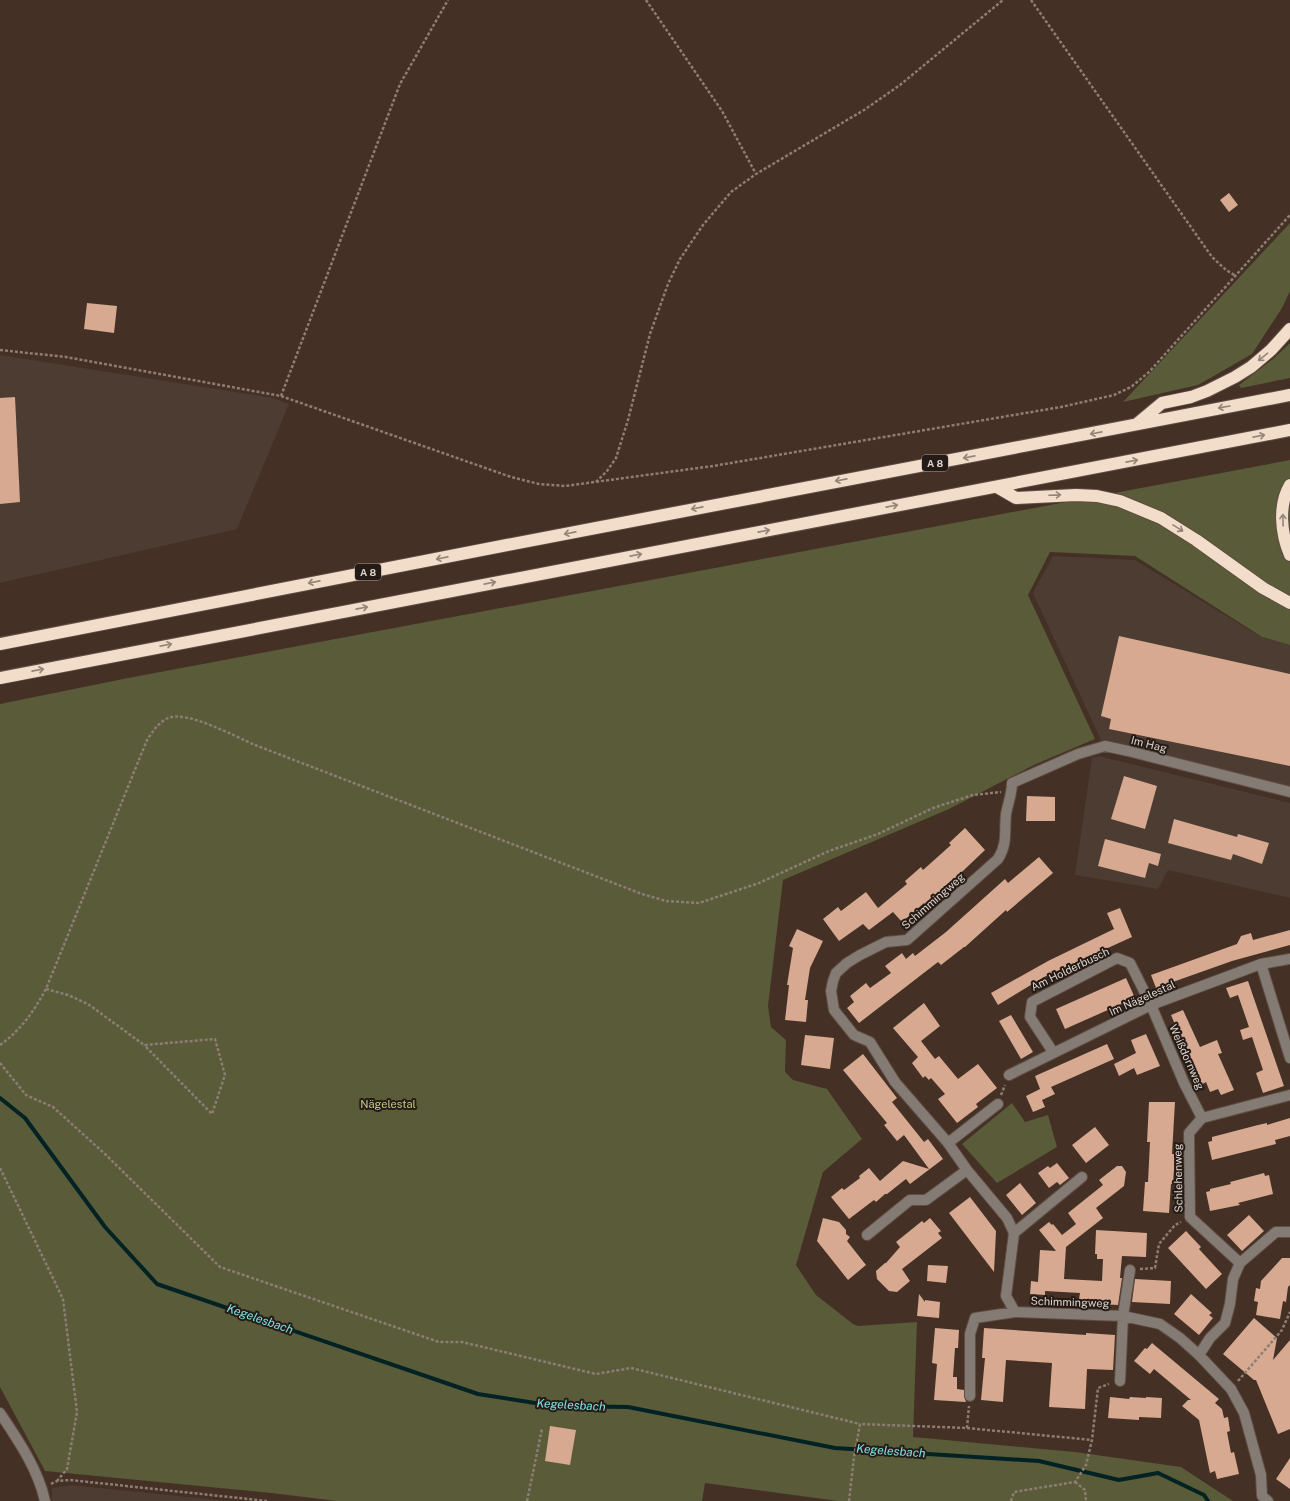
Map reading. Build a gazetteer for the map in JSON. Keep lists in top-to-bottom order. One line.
{"streets":{"highway":["A 8"],"street":["Im Hag","Schimmingweg","Am Holderbusch","Im Nägelestal","Weißdornweg","Schlehenweg"]},"crossings":[["Im Hag","Schimmingweg"],["Am Holderbusch","Im Nägelestal"],["Am Holderbusch","Weißdornweg"],["Im Nägelestal","Weißdornweg"],["Weißdornweg","Schlehenweg"]],"water":["Kegelesbach"],"parks":["Nägelestal"]}
